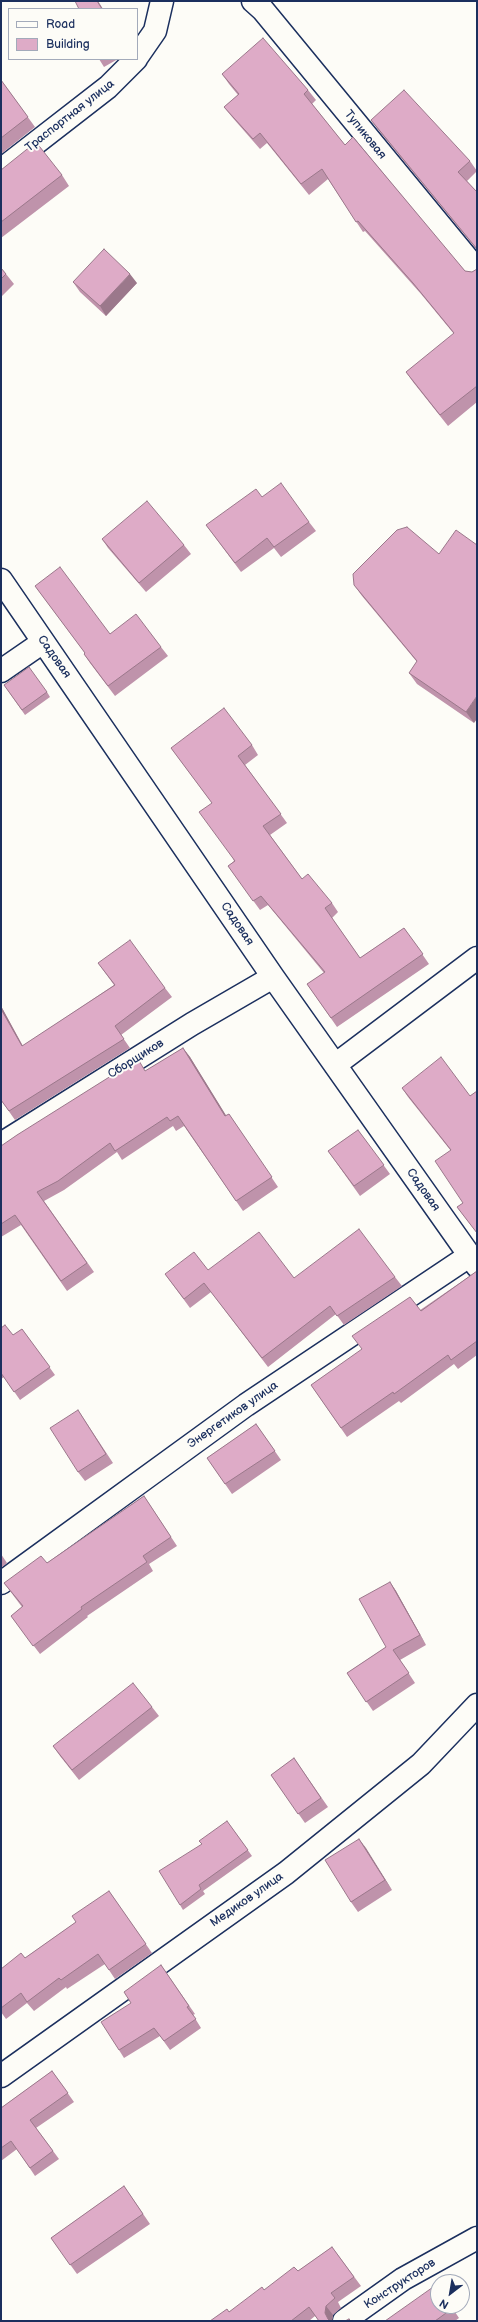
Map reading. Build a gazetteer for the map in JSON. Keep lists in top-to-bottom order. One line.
{"streets":{"street":["Траспортная улица","Тупиковая","Садовая","Сборщиков","Энергетиков улица","Медиков улица","Конструкторов"]},"crossings":[["Садовая","Сборщиков"],["Садовая","Энергетиков улица"]],"legend":["Road","Building"],"north":"bottom left"}
